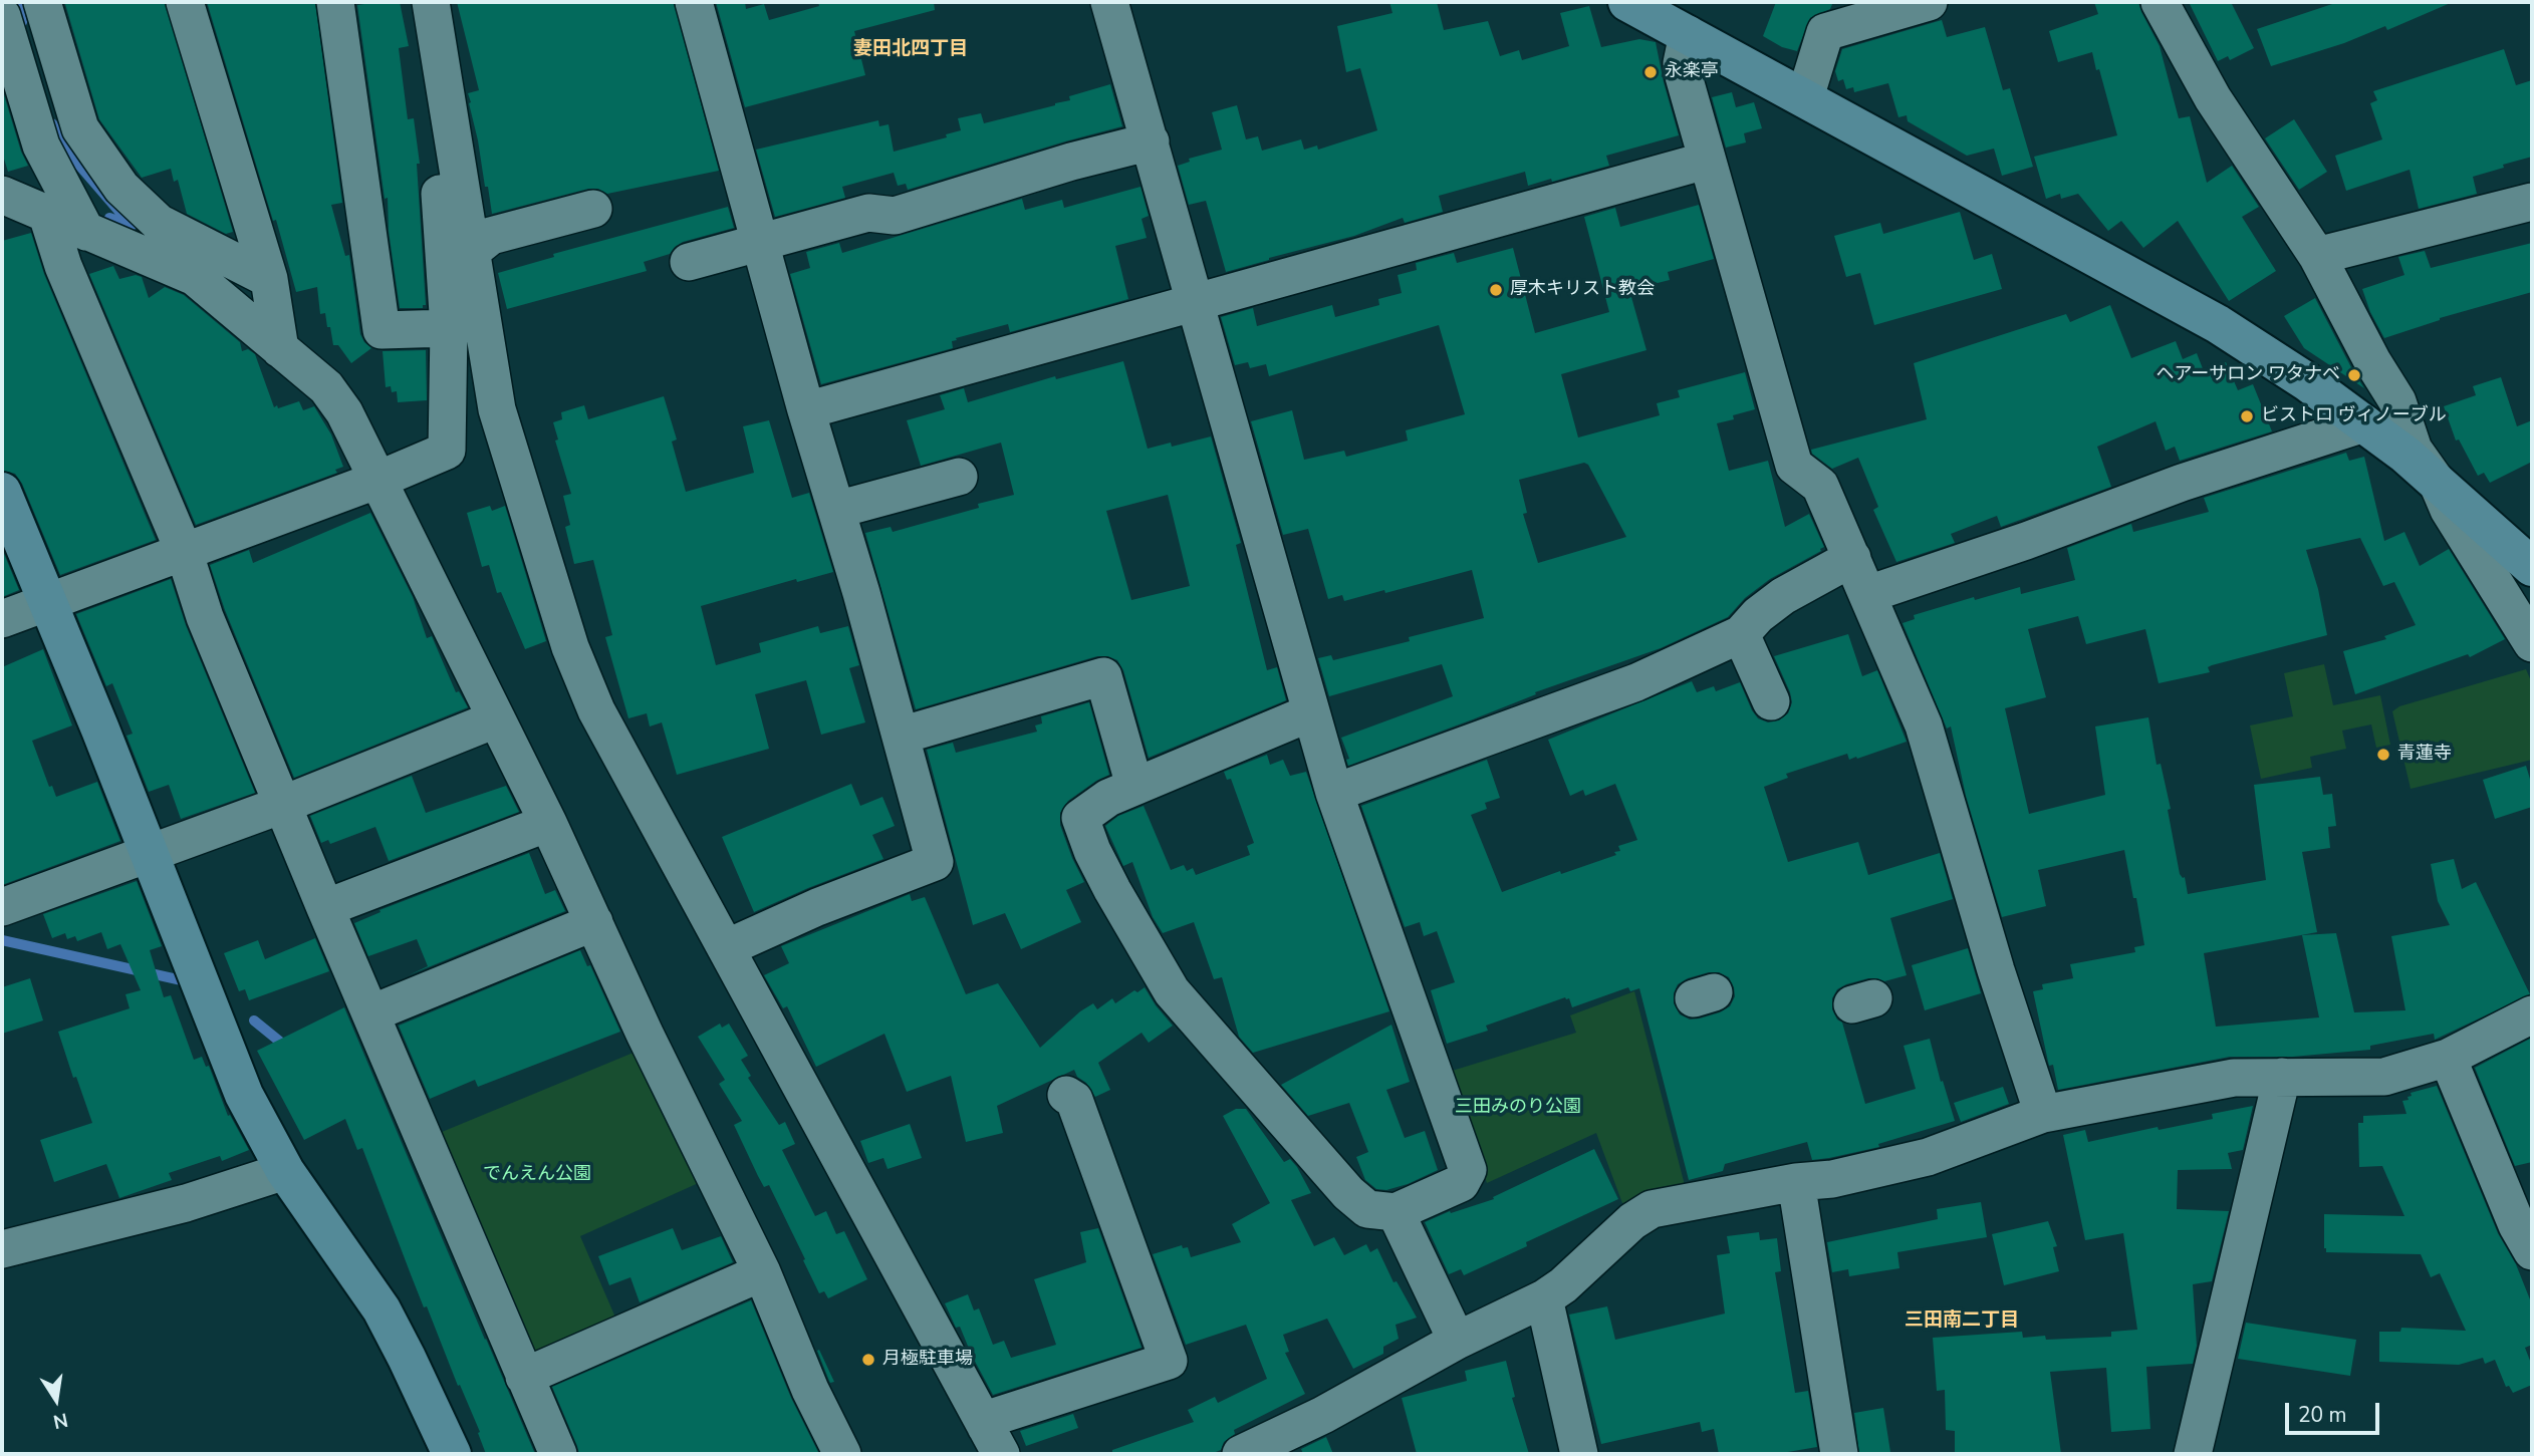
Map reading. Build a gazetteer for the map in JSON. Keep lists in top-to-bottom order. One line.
{"districts":["妻田北四丁目","三田南二丁目"],"parks":["三田みのり公園","でんえん公園"],"places":["永楽亭","厚木キリスト教会","ヘアーサロン ワタナベ","ビストロ ヴィノーブル","青蓮寺","月極駐車場"],"scale_bar":"20 m","north":"bottom"}
